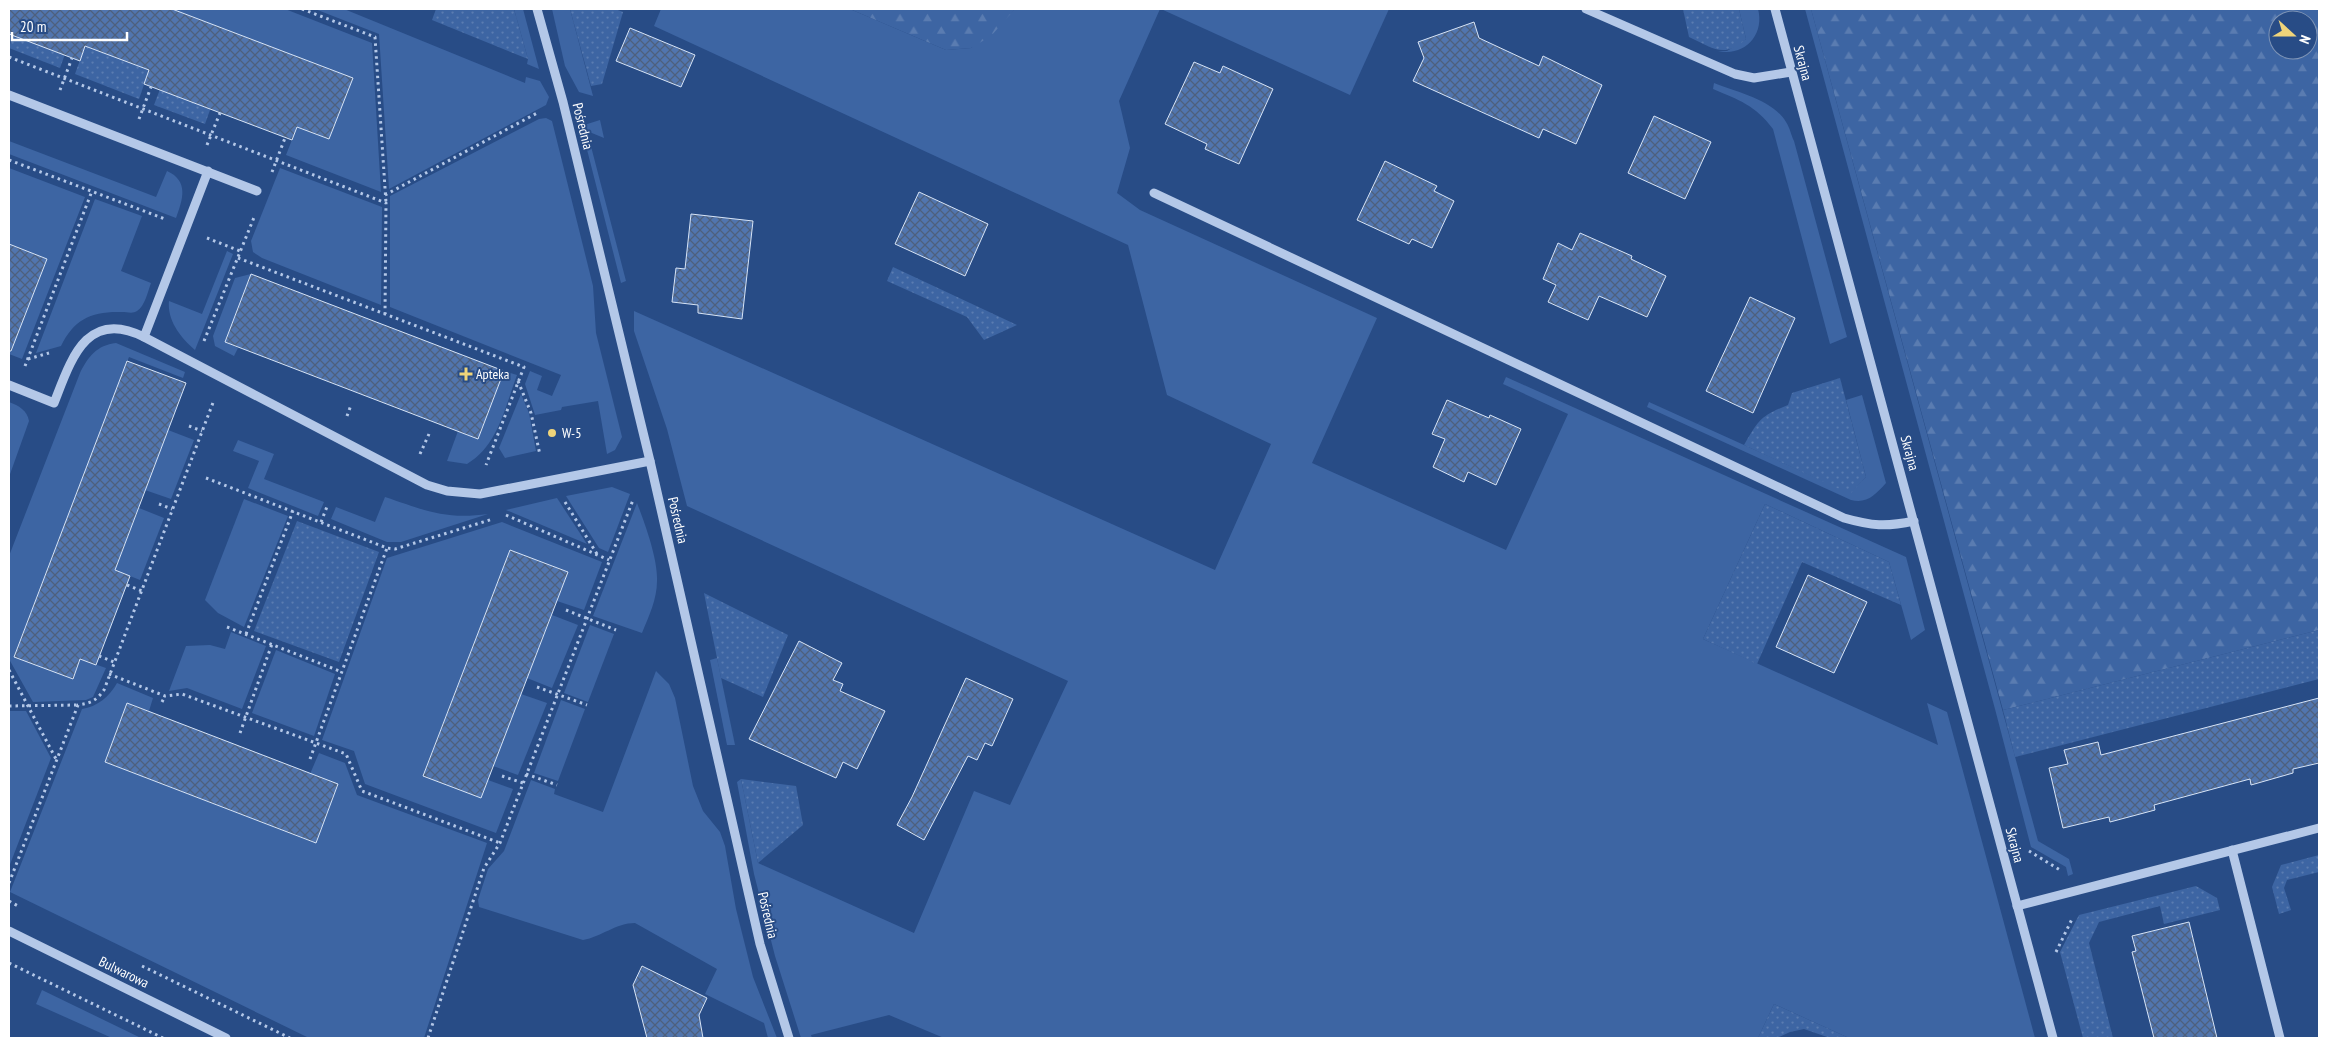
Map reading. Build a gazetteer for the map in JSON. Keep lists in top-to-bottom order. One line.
{"streets":{"street":["Skrajna","Pośrednia","Bulwarowa"]},"places":{"health":["Apteka"],"other":["W-5"]},"scale_bar":"20 m","north":"right"}
